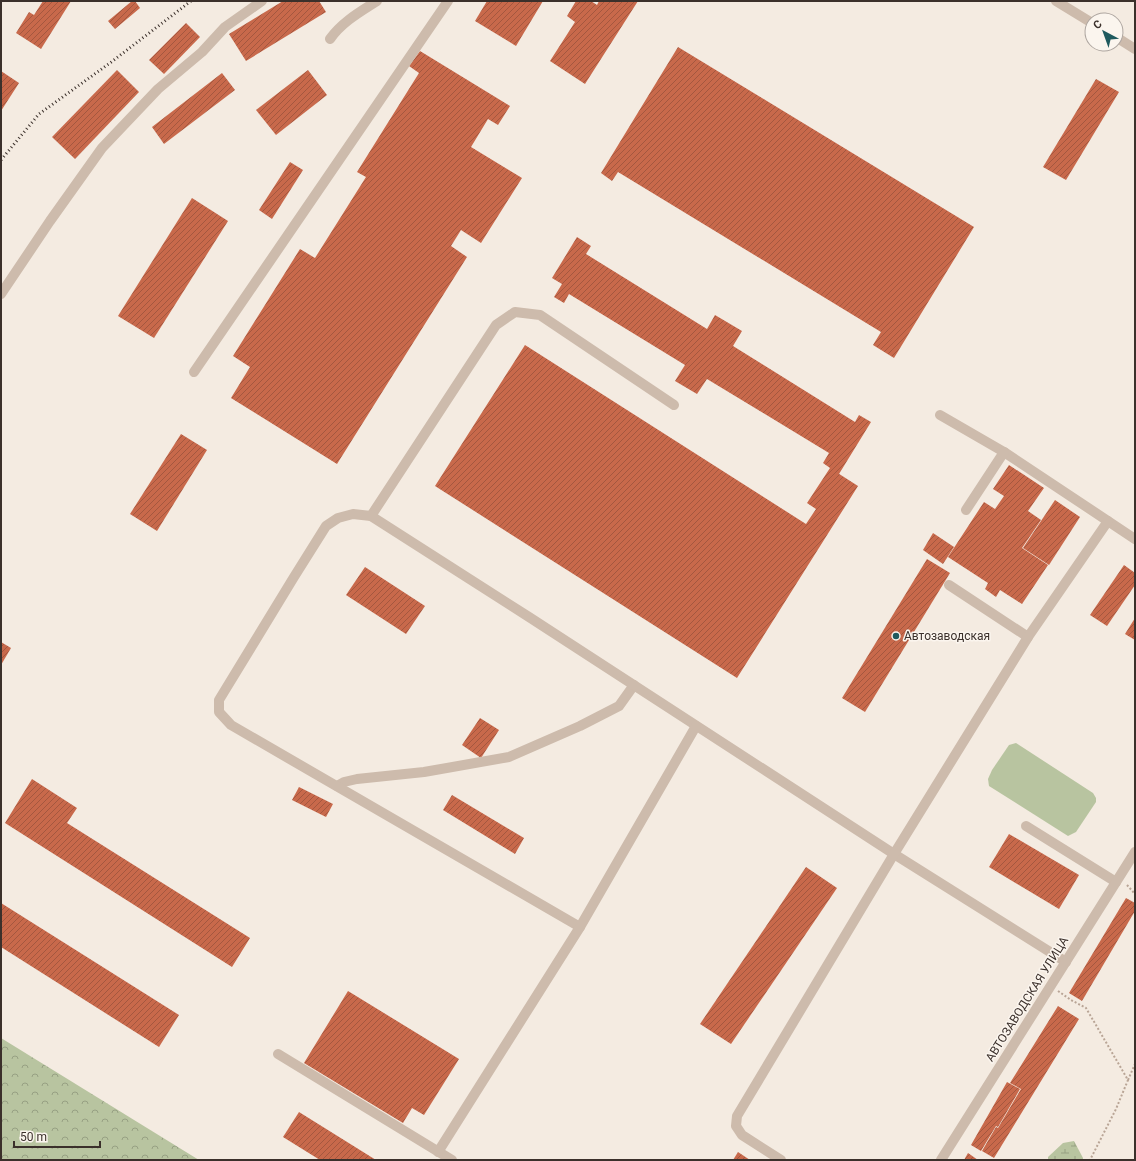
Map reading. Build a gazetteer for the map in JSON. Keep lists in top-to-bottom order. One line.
{"streets":{"street":["АВТОЗАВОДСКАЯ УЛИЦА"]},"places":["Автозаводская"],"scale_bar":"50 m","north":"top left"}
